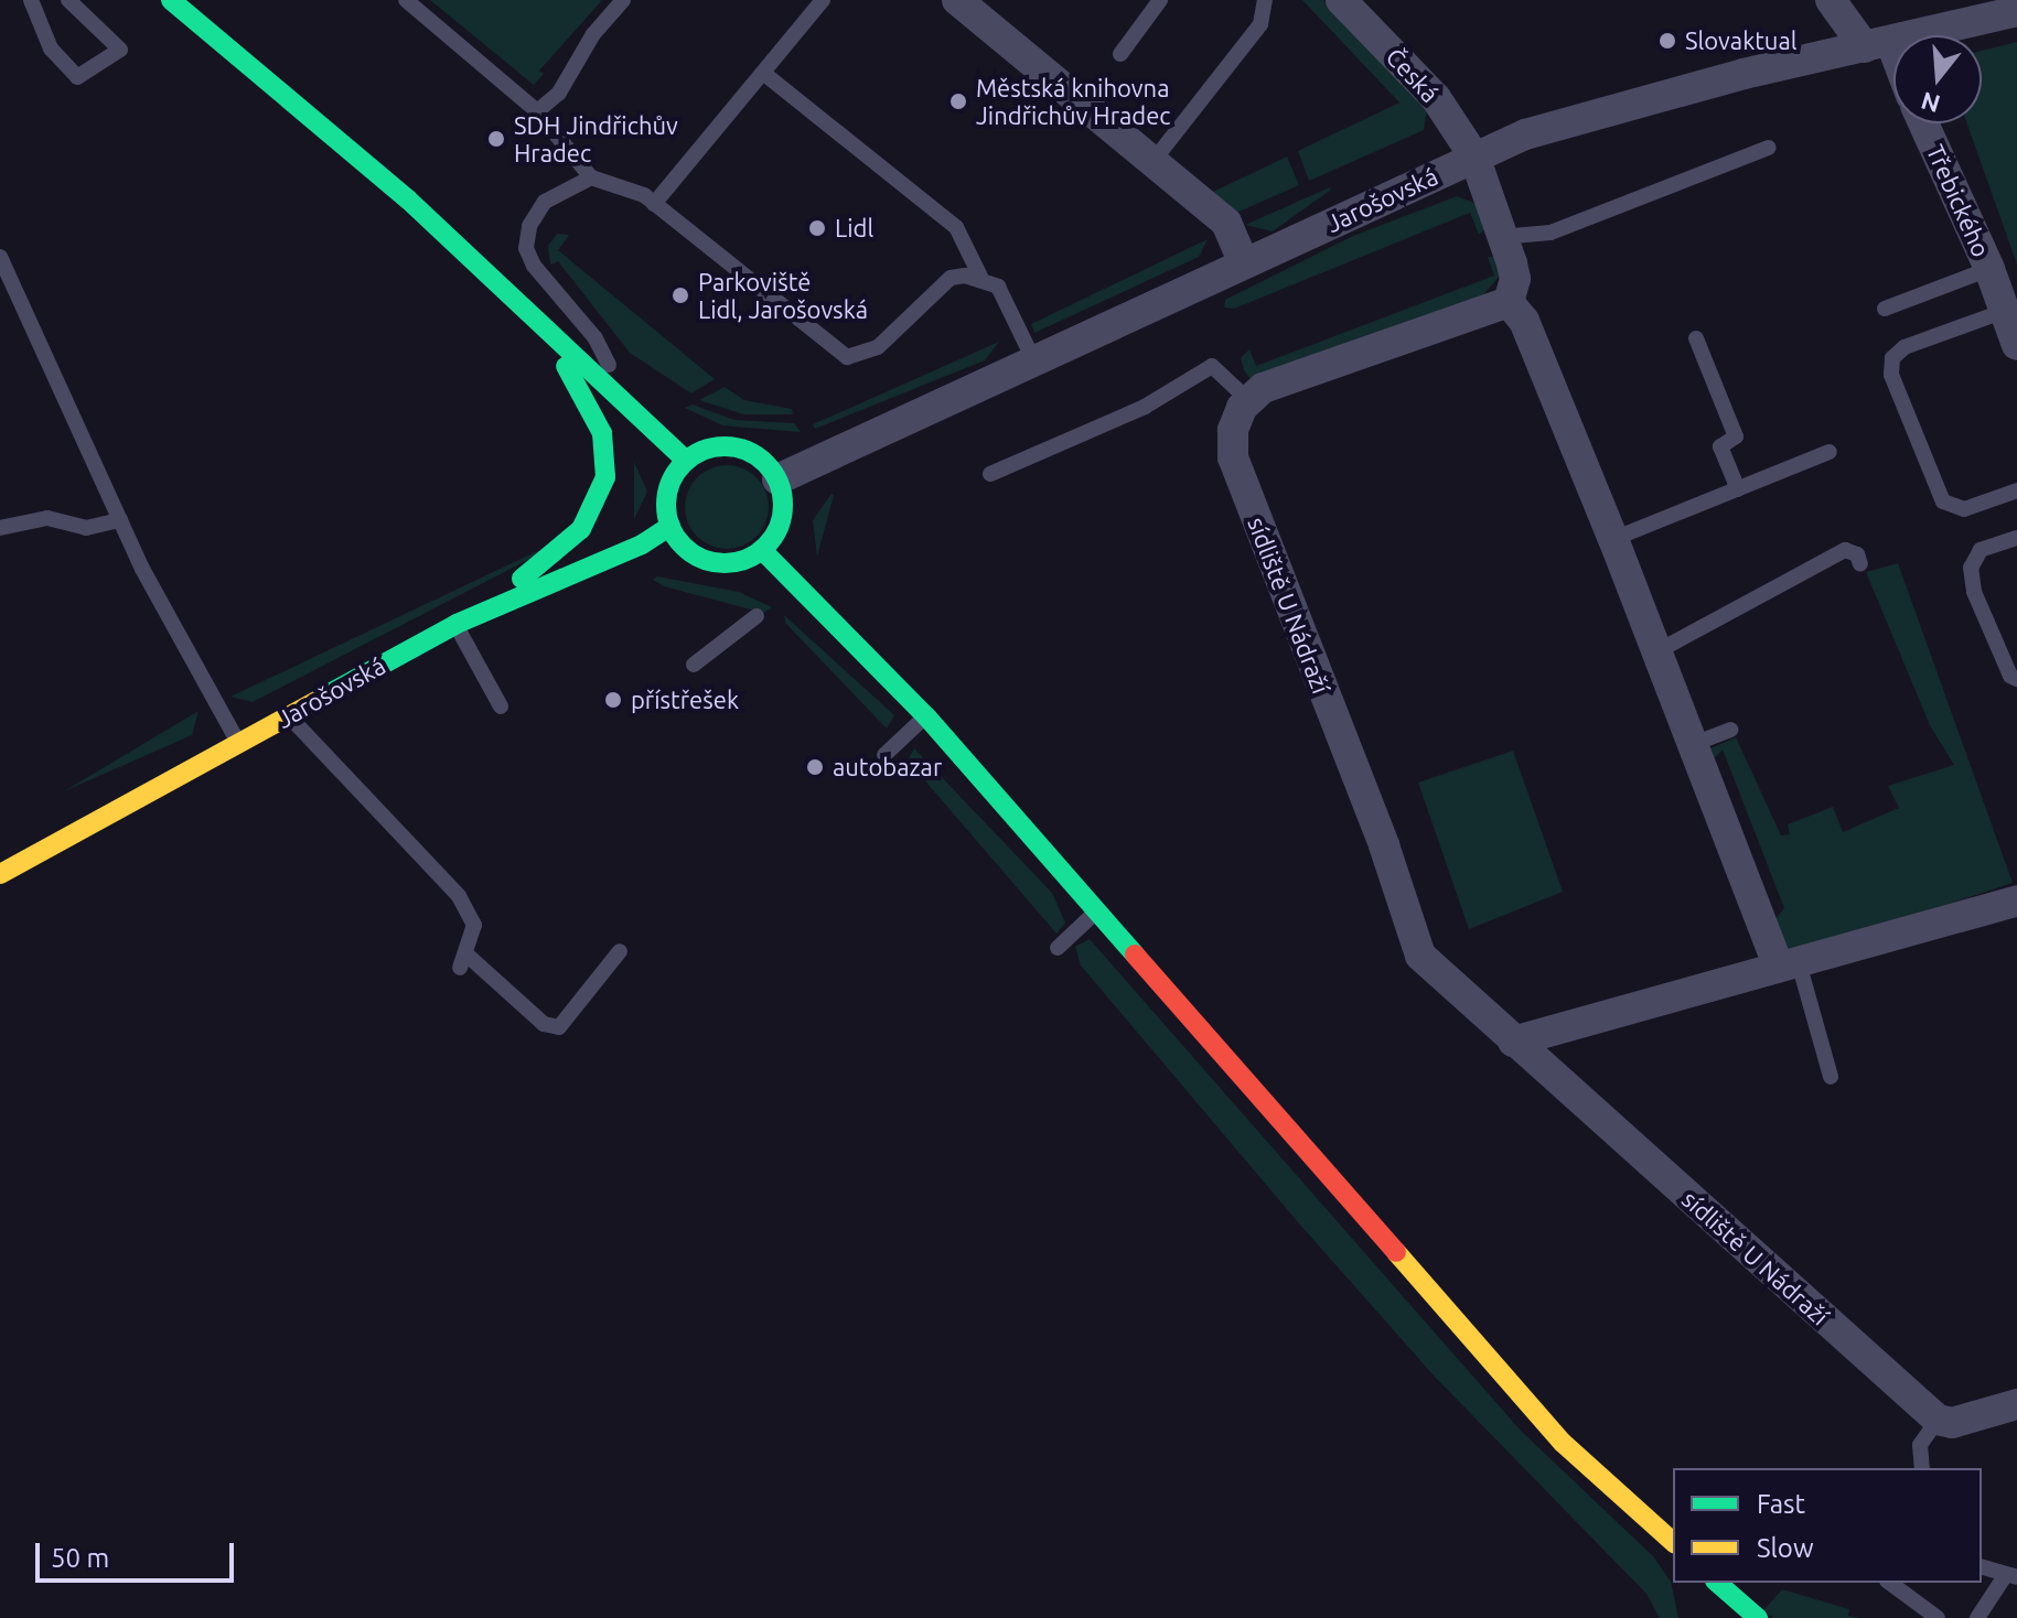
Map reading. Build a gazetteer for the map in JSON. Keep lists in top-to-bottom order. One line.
{"streets":{"main road":["Jarošovská"],"street":["Česká","Třebického","sídliště U Nádraží"]},"crossings":[["Česká","Jarošovská"]],"places":["Slovaktual","Městská knihovna Jindřichův Hradec","SDH Jindřichův Hradec","Lidl","Parkoviště Lidl, Jarošovská","přístřešek","autobazar"],"legend":["Fast","Slow"],"scale_bar":"50 m","north":"bottom"}
